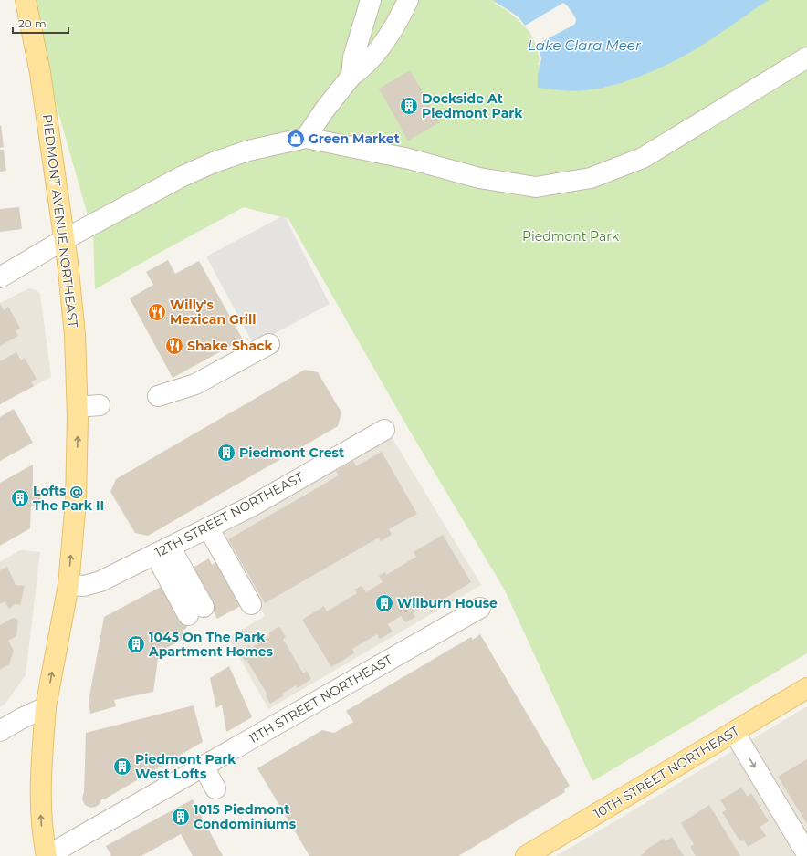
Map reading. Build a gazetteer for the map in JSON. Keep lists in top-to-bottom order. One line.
{"streets":{"main road":["PIEDMONT AVENUE NORTHEAST","10TH STREET NORTHEAST"],"street":["12TH STREET NORTHEAST","11TH STREET NORTHEAST"]},"crossings":[["PIEDMONT AVENUE NORTHEAST","12TH STREET NORTHEAST"],["PIEDMONT AVENUE NORTHEAST","11TH STREET NORTHEAST"]],"one_way":["PIEDMONT AVENUE NORTHEAST"],"water":["Lake Clara Meer"],"parks":["Piedmont Park"],"places":{"building":["Dockside At Piedmont Park","Piedmont Crest","Lofts @ The Park II","Wilburn House","1045 On The Park Apartment Homes","Piedmont Park West Lofts","1015 Piedmont Condominiums"],"shop":["Green Market"],"restaurant":["Willy's Mexican Grill","Shake Shack"]},"scale_bar":"20 m"}
